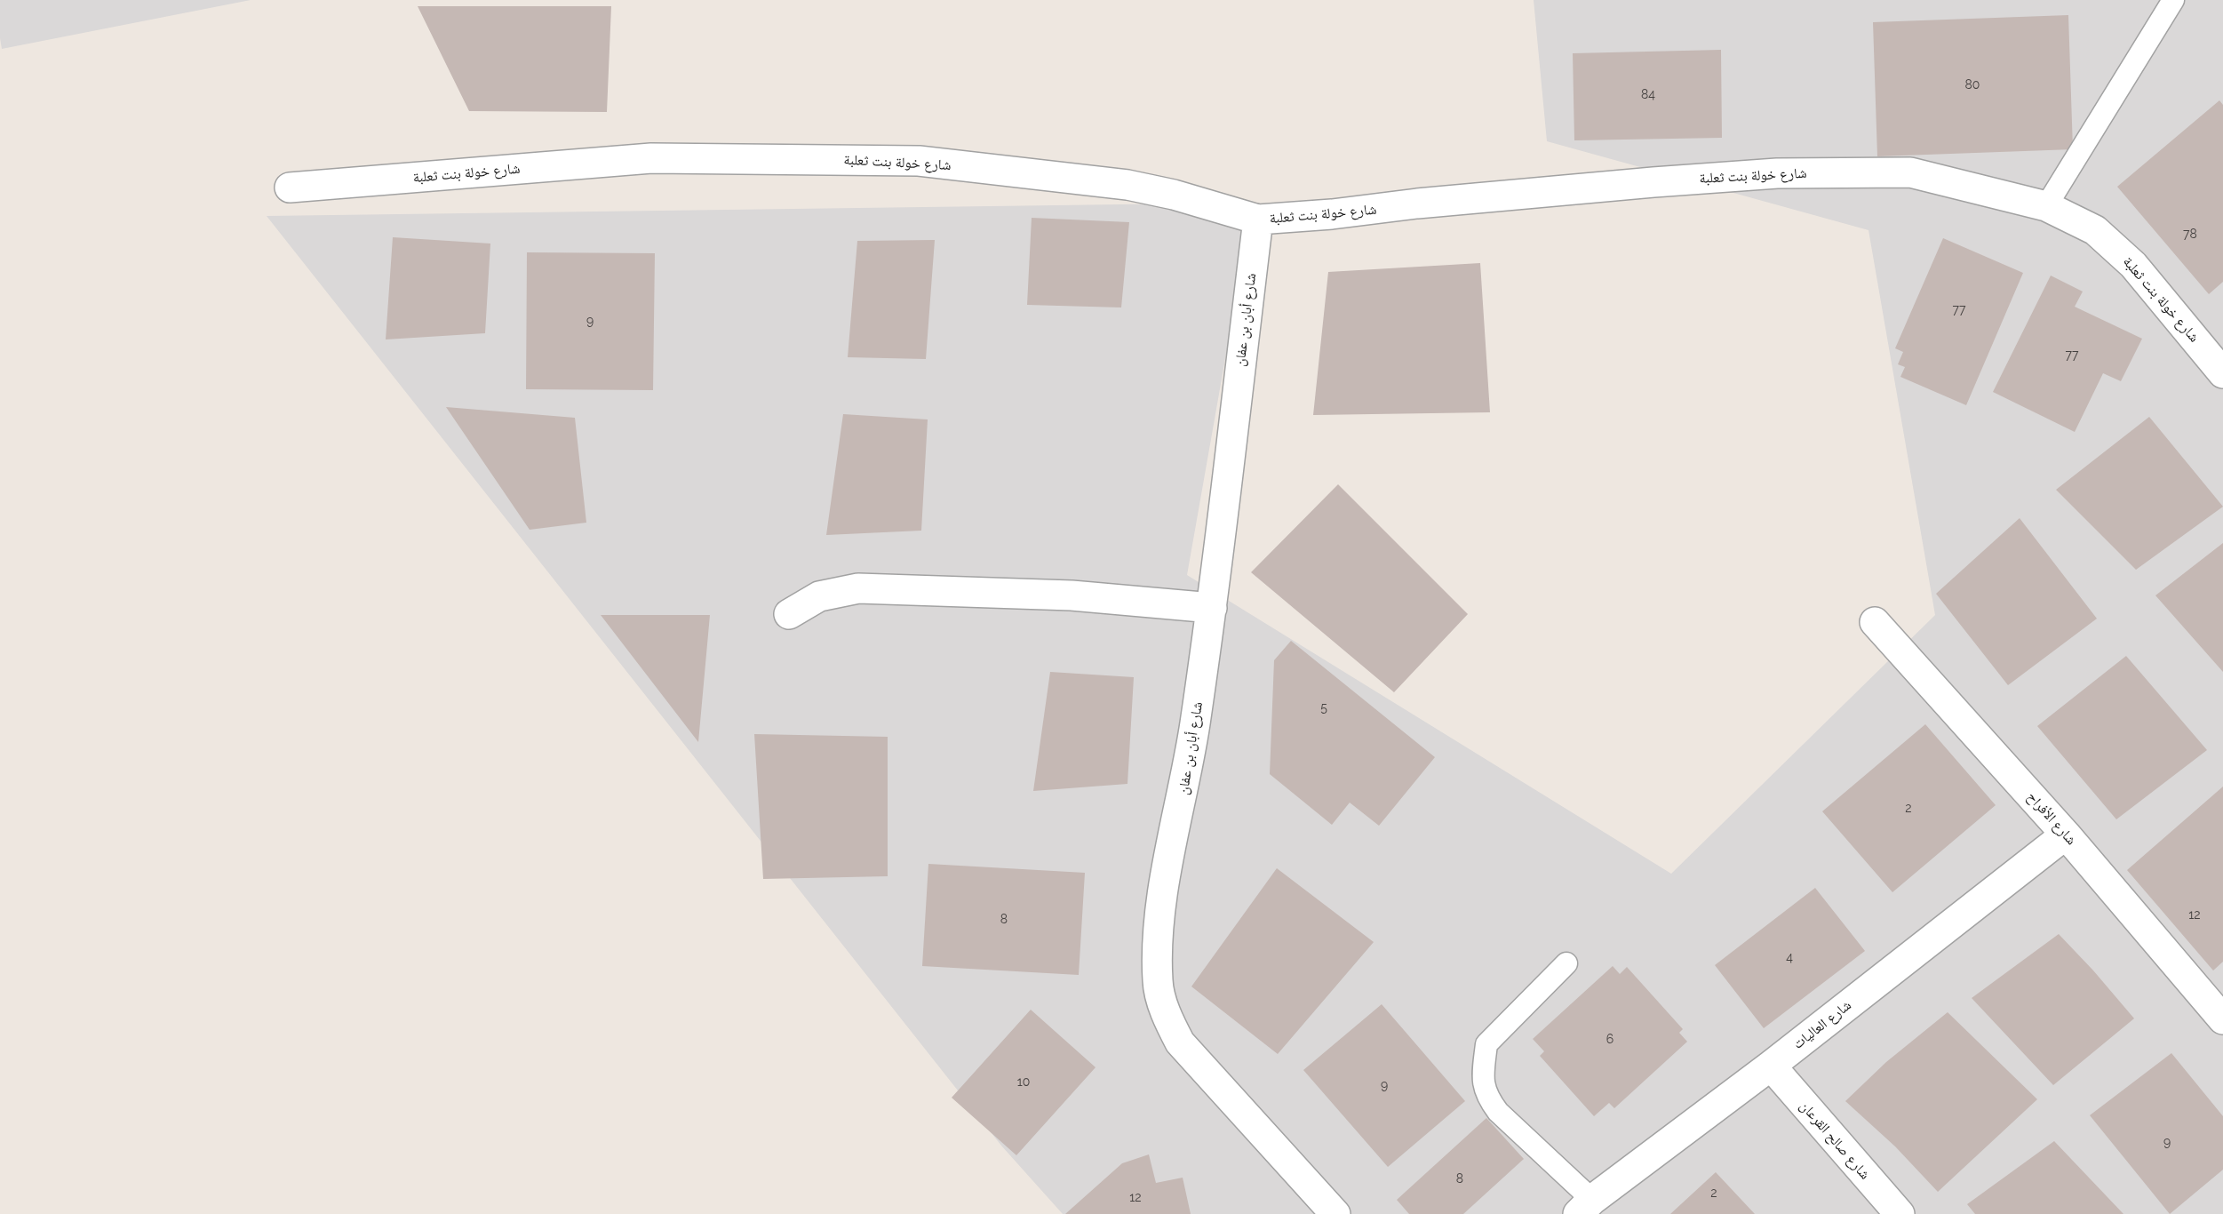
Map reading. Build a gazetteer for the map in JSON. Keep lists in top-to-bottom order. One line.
{"streets":{"street":["شارع خولة بنت ثعلبة","شارع أبان بن عفان","شارع الأفراح","شارع العاليات","شارع صالح القرعان"]},"crossings":[["شارع خولة بنت ثعلبة","شارع أبان بن عفان"],["شارع الأفراح","شارع العاليات"],["شارع العاليات","شارع صالح القرعان"]],"house_numbers":["80","84","78","77","9","77","5","2","12","8","4","6","10","9","9","8","2","12"]}
